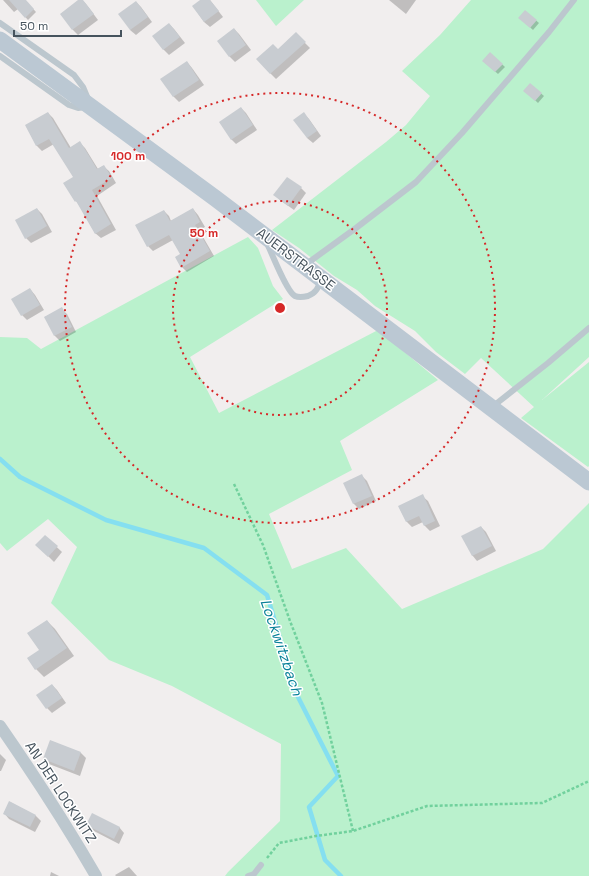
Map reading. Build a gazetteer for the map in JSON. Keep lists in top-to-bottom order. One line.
{"streets":{"street":["AUERSTRASSE","AN DER LOCKWITZ"]},"water":["Lockwitzbach"],"scale_bar":"50 m","rings":["100 m","50 m"]}
